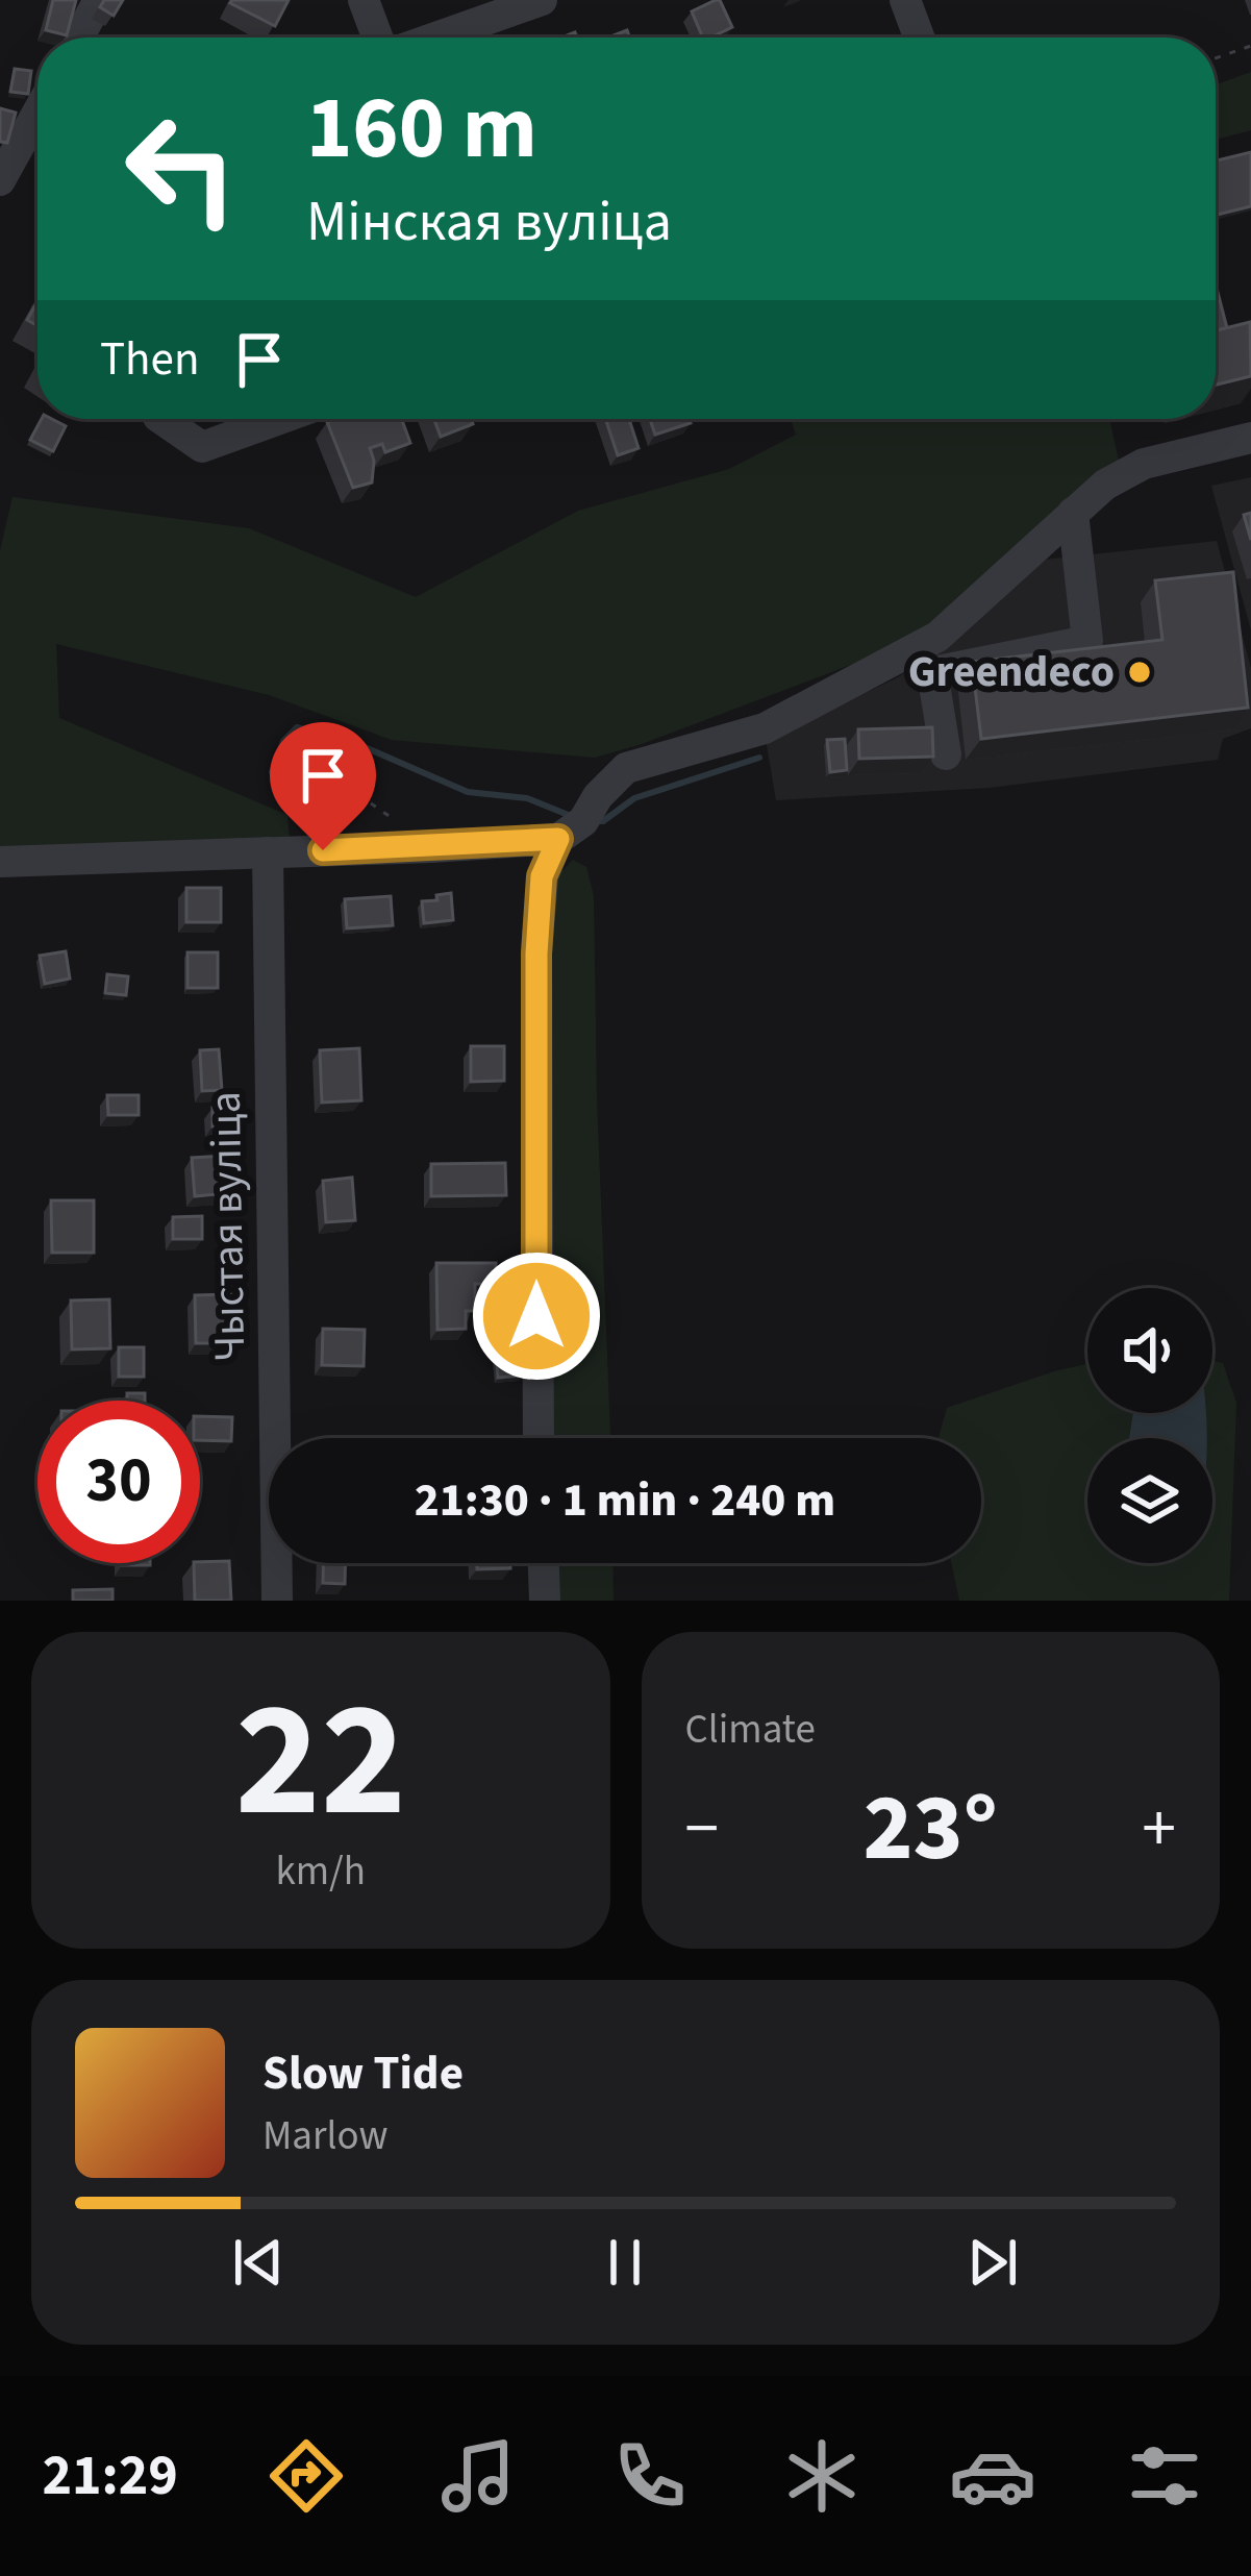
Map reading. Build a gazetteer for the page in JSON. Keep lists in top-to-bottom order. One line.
{"streets":{"street":["Чыстая вуліца"]},"places":["Greendeco"],"page":{"turn":["160 m","Мінская вуліца"],"then":"Then","limit":"30","trip":"21:30 · 1 min · 240 m","tile":[["22","km/h"],"Climate"],"heat":["−","23°","+"],"song":["Slow Tide","Marlow"],"tabs":"21:29"}}
